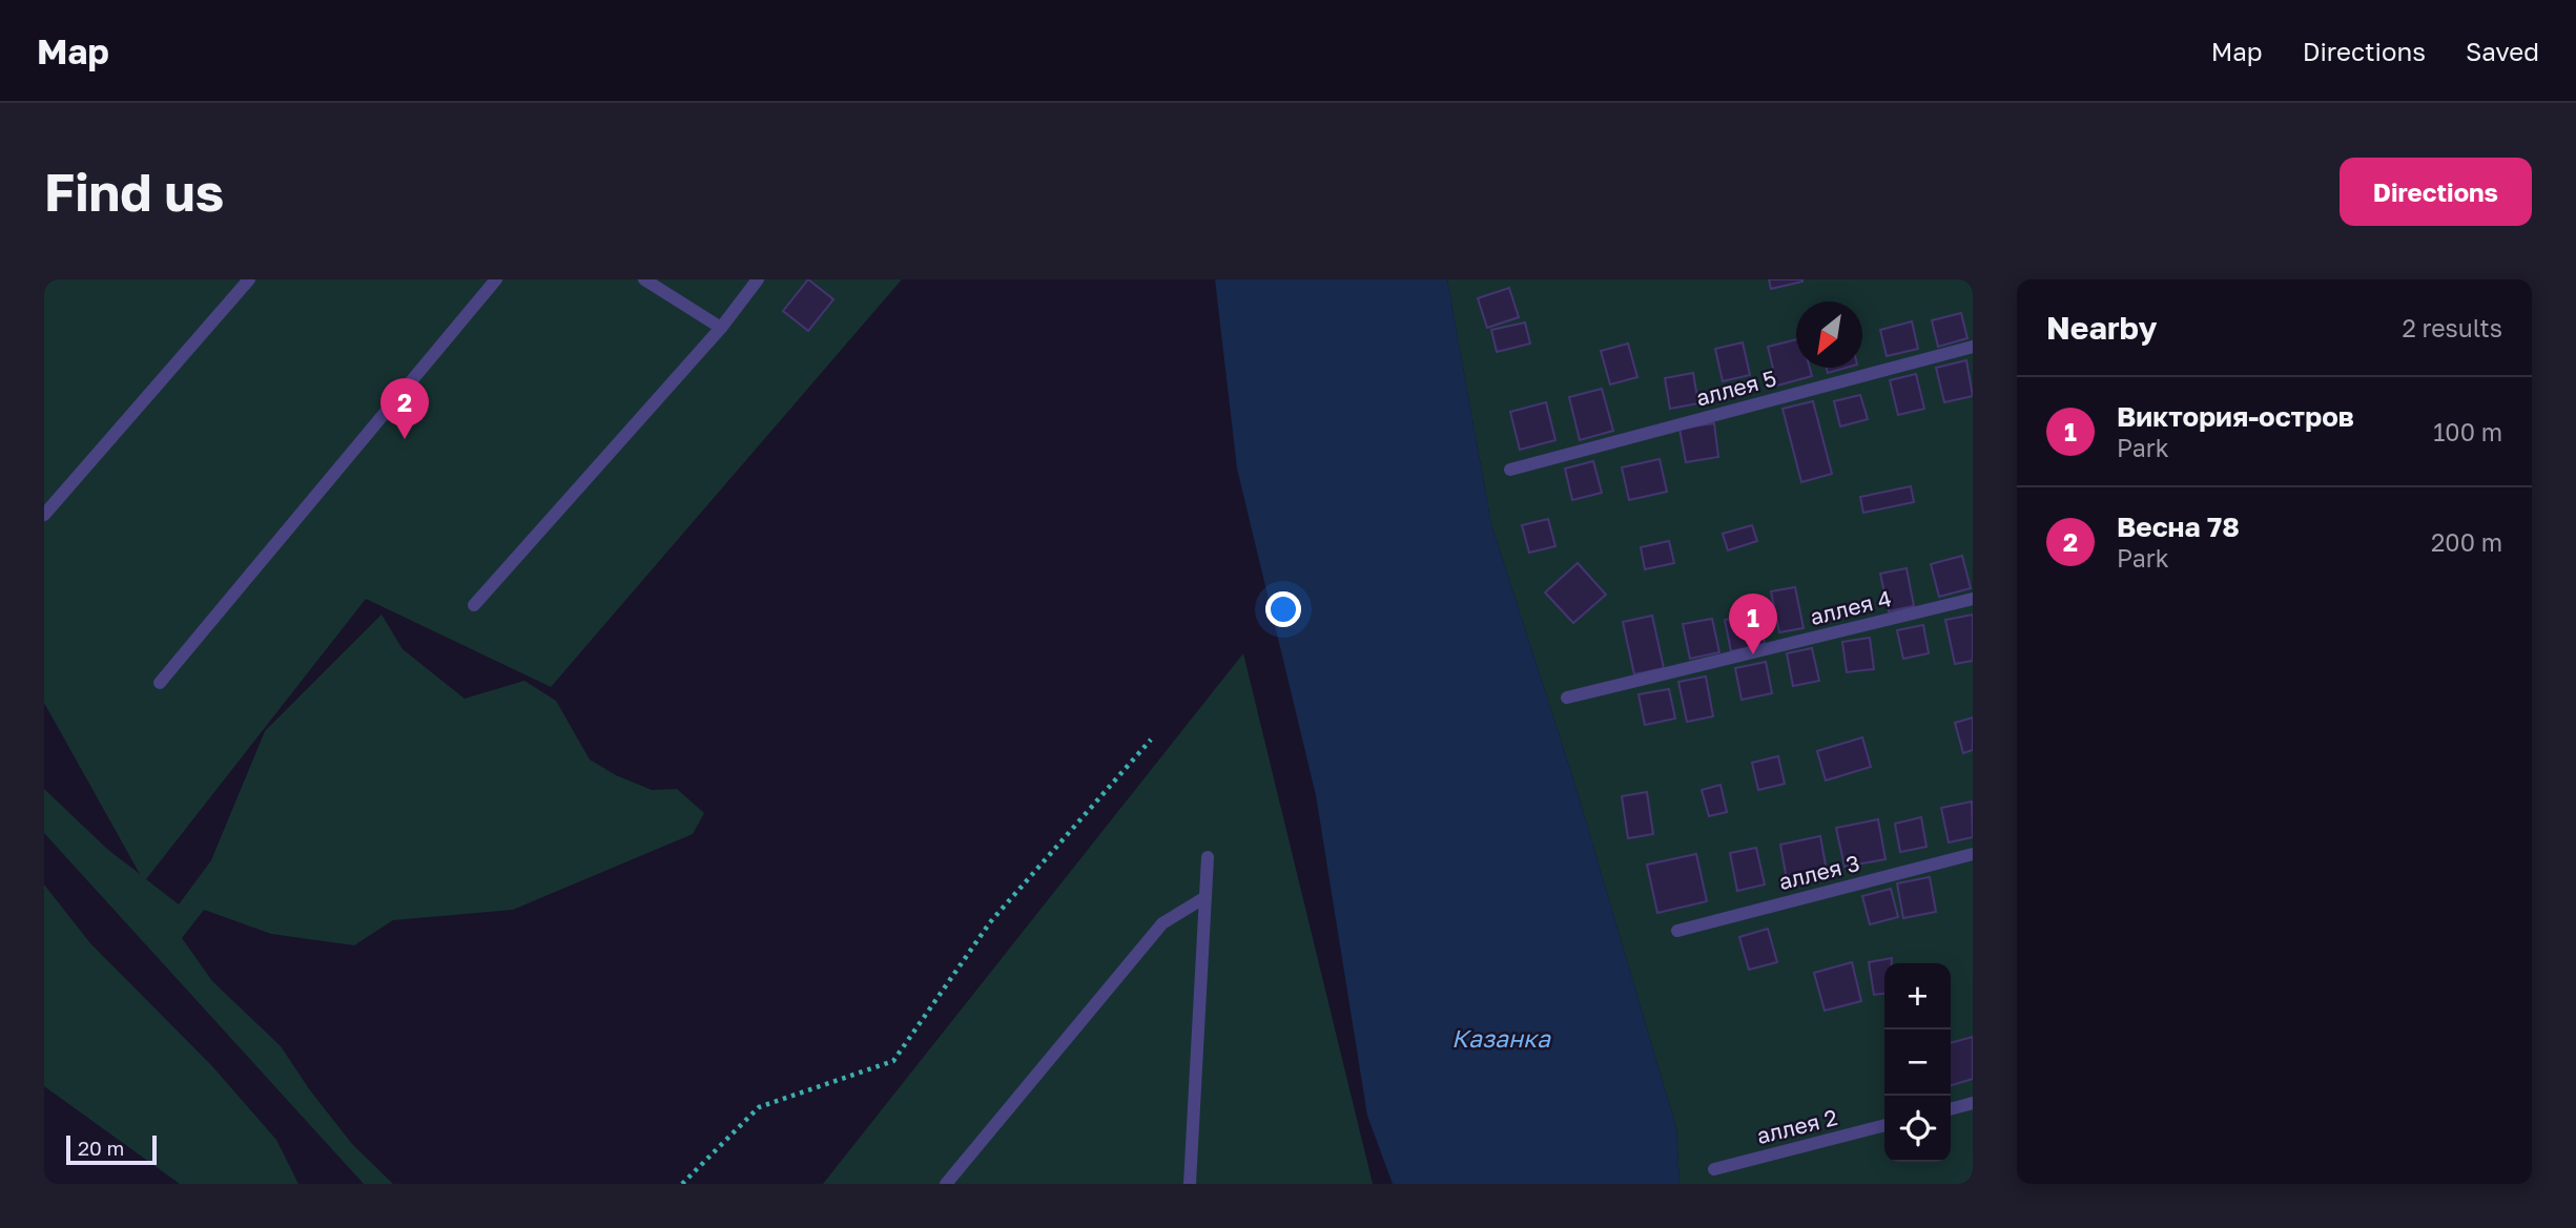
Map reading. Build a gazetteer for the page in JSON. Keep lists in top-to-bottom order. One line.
{"streets":{"lane":["аллея 5","аллея 4","аллея 3","аллея 2"]},"water":["Казанка"],"scale_bar":"20 m","north":"bottom left","page":{"header":"Map","nav":["Map","Directions","Saved"],"buttons":"Directions","title":"Find us","heading":["Nearby","2 results"],"list":[{"mark":"1","name":"Виктория-остров","note":"Park","value":"100 m"},{"mark":"2","name":"Весна 78","note":"Park","value":"200 m"}],"pins":["2","1"],"map_buttons":["+","−"],"scale":"20 m"}}
